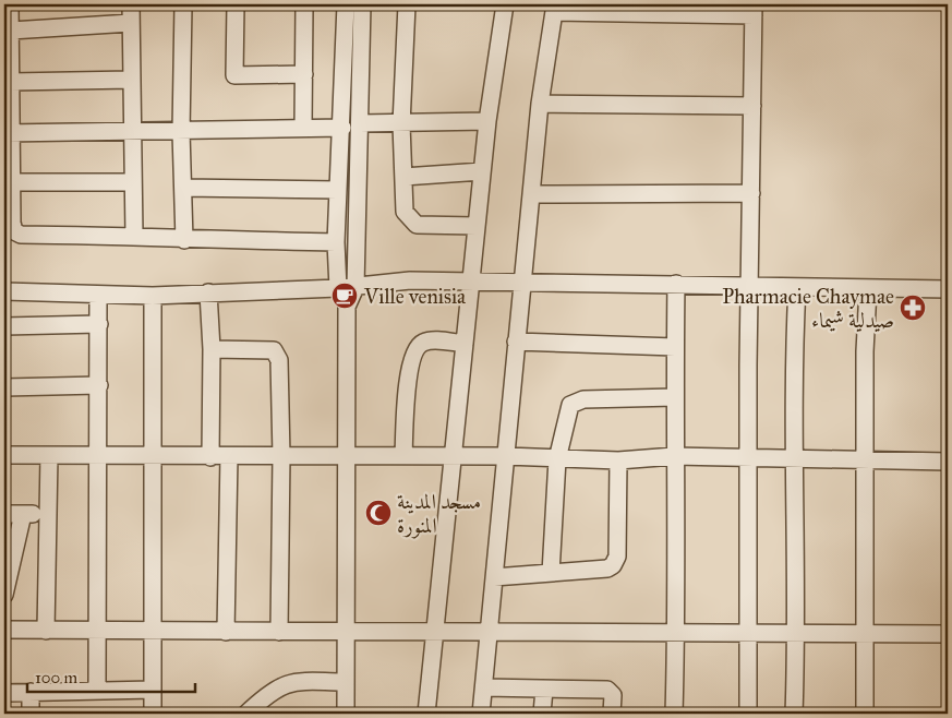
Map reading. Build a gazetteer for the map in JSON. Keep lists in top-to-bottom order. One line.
{"places":{"cafe":["Ville venisia"],"pharmacy":["Pharmacie Chaymae صيدلية شيماء"],"mosque":["مسجد المدينة المنورة"]},"scale_bar":"100 m"}
